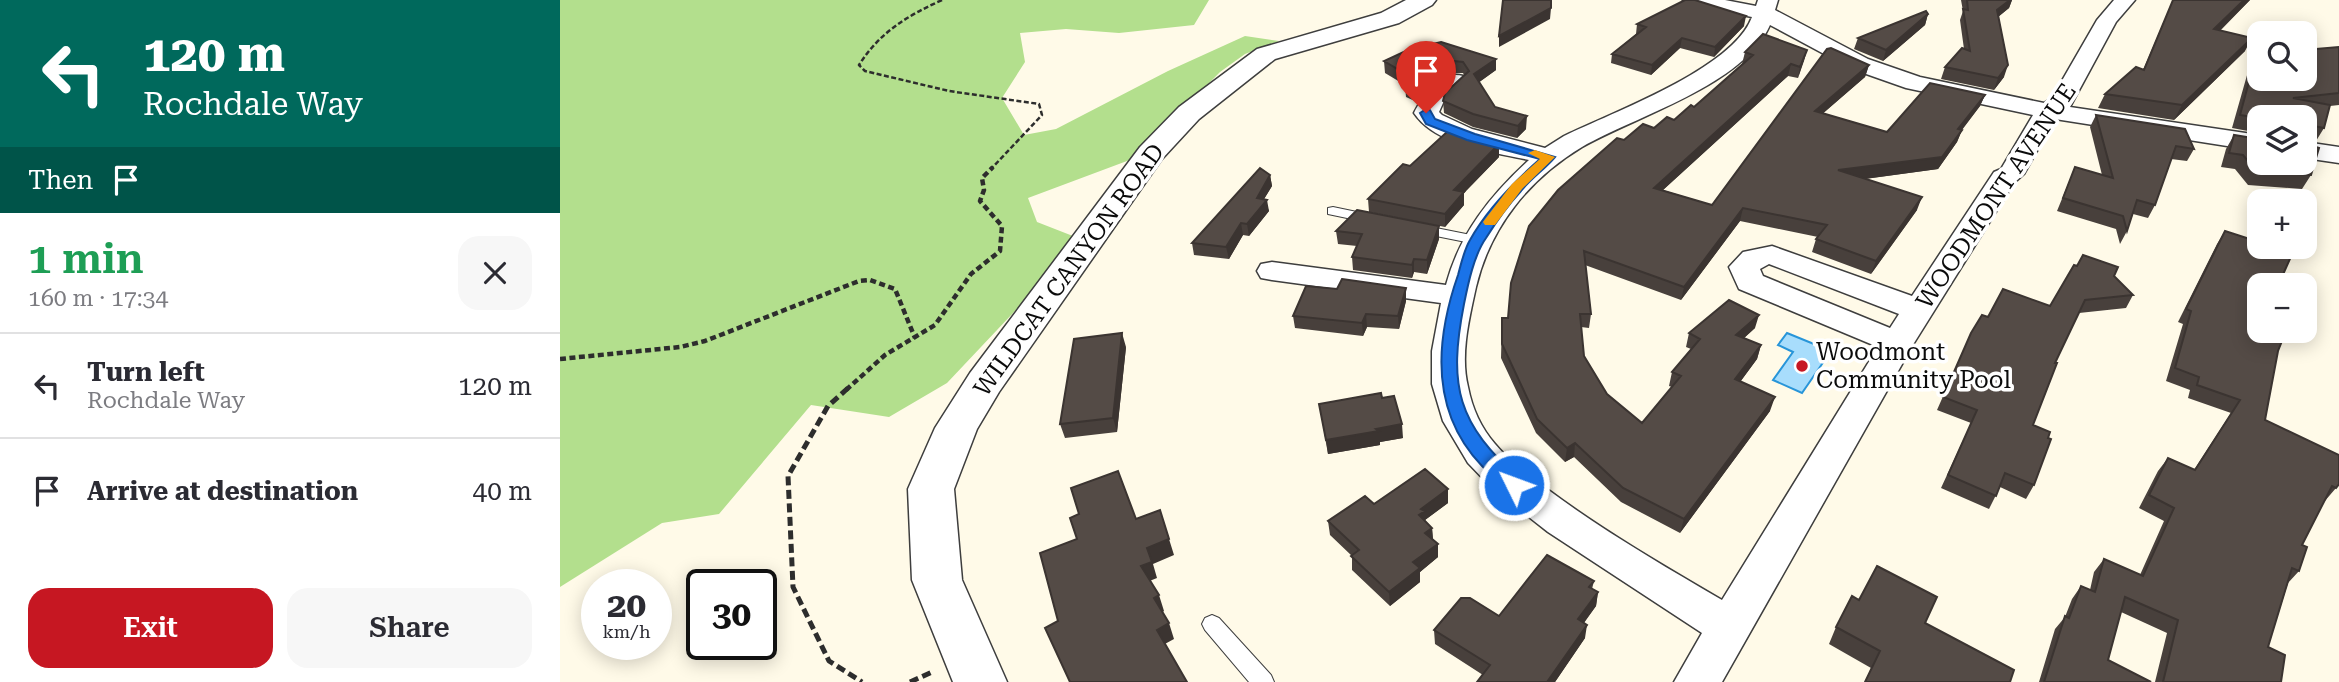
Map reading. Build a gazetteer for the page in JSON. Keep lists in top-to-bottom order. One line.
{"streets":{"street":["WOODMONT AVENUE","WILDCAT CANYON ROAD"]},"places":["Woodmont Community Pool"],"page":{"turn":["120 m","Rochdale Way"],"map_buttons":["+","−"],"then":"Then","heading":["1 min","160 m · 17:34"],"list":[{"name":"Turn left","note":"Rochdale Way","value":"120 m"},{"name":"Arrive at destination","value":"40 m"}],"speed":"20 km/h","limit":"30","buttons":["Exit","Share"]}}
